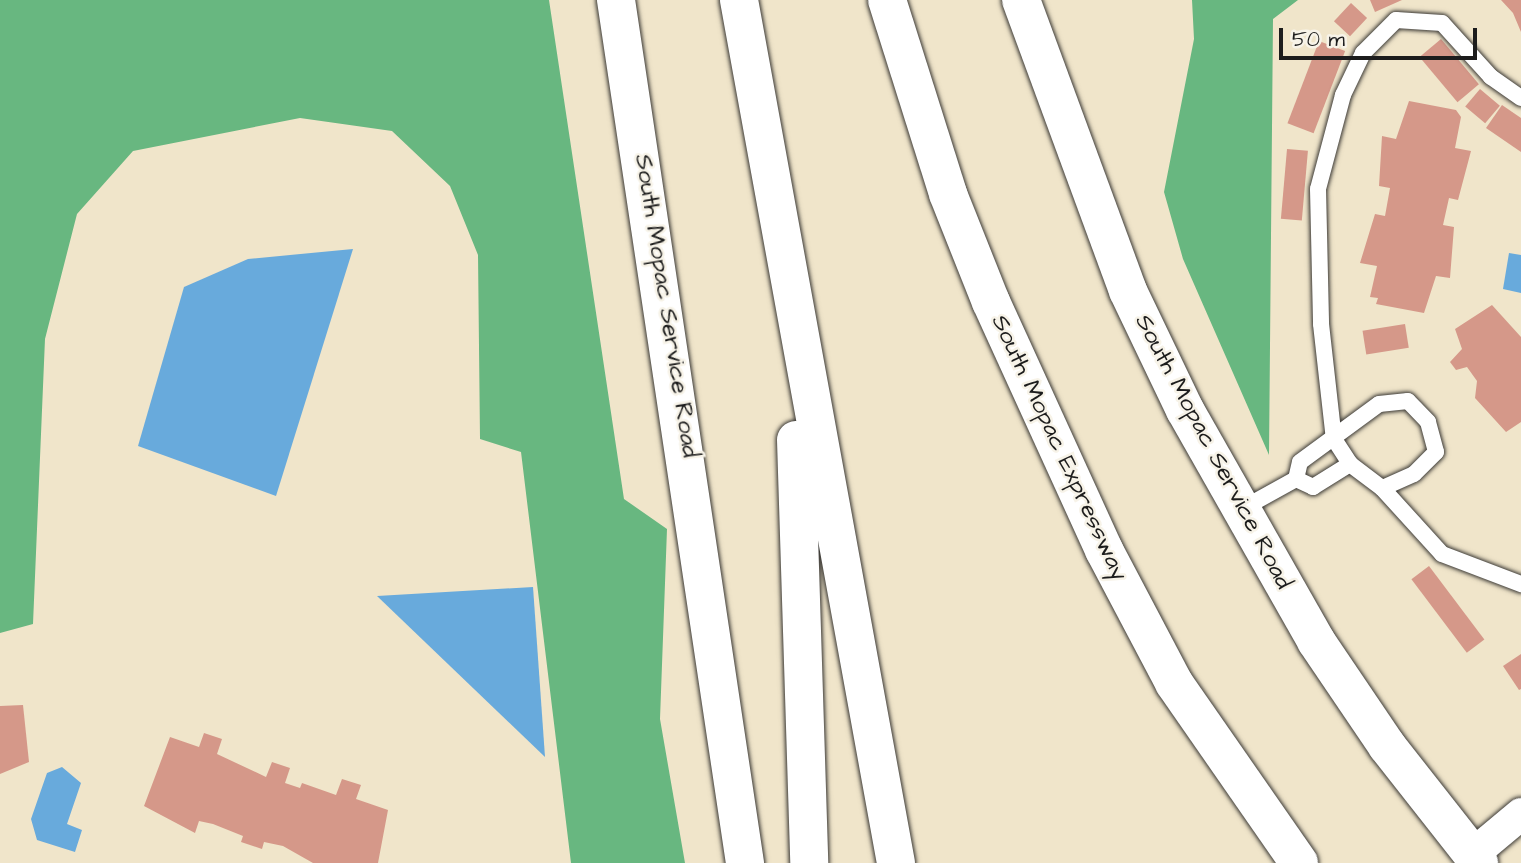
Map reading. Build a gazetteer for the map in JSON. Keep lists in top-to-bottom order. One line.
{"streets":{"main road":["South Mopac Service Road","South Mopac Expressway"]},"scale_bar":"50 m"}
